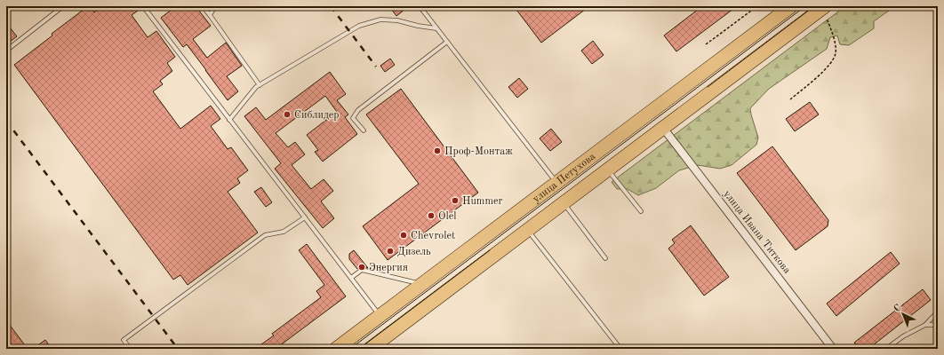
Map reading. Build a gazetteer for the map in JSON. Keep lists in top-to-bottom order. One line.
{"streets":{"highway":["улица Петухова"],"street":["улица Ивана Титкова"]},"crossings":[["улица Петухова","улица Ивана Титкова"]],"places":["Сиблидер","Проф-Монтаж","Hummer","Olel","Chevrolet","Дизель","Энергия"],"north":"top left"}
